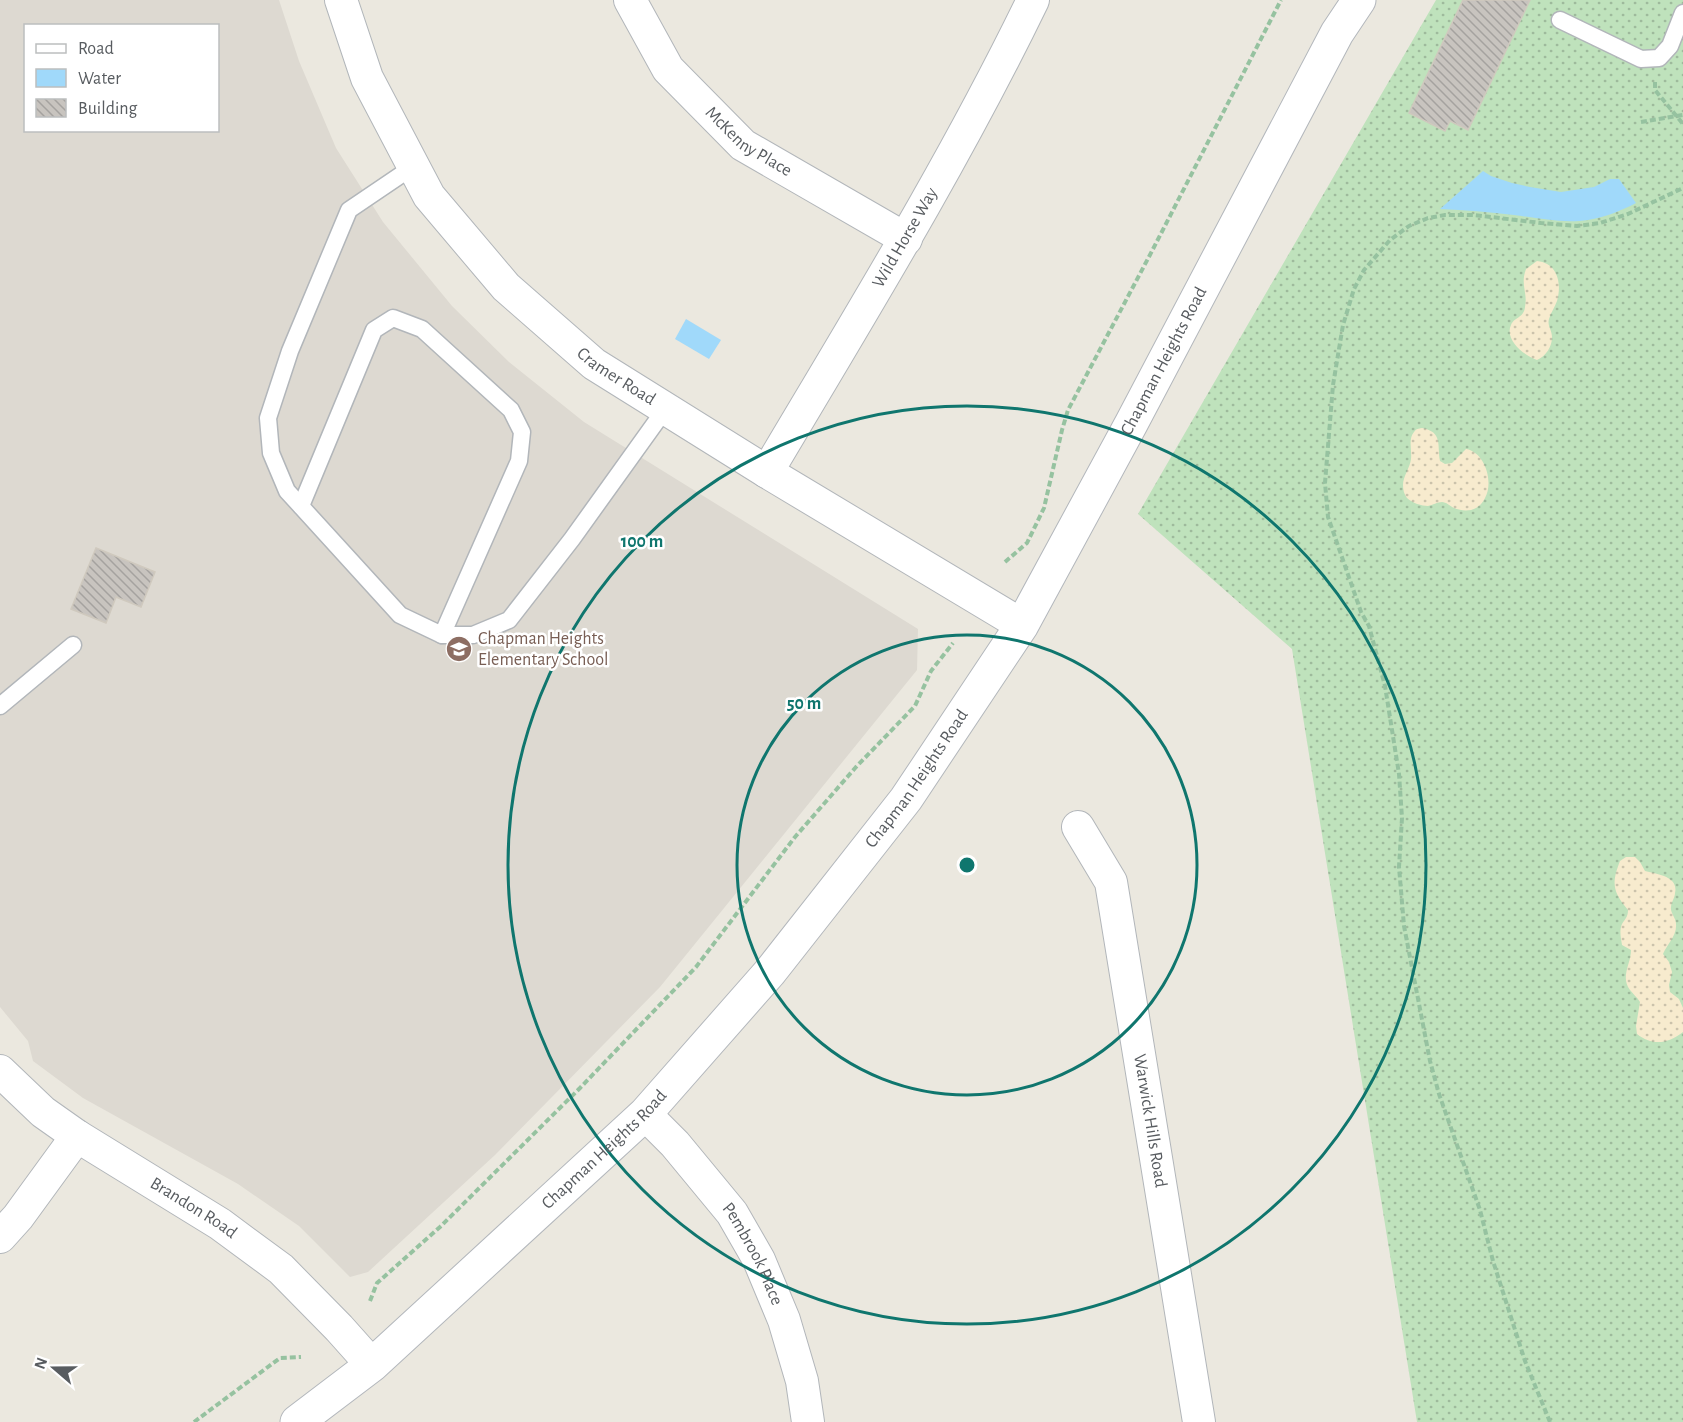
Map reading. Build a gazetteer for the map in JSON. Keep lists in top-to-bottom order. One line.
{"streets":{"street":["McKenny Place","Wild Horse Way","Chapman Heights Road","Cramer Road","Warwick Hills Road","Brandon Road","Pembrook Place"]},"crossings":[["McKenny Place","Wild Horse Way"],["Wild Horse Way","Cramer Road"],["Chapman Heights Road","Cramer Road"],["Chapman Heights Road","Brandon Road"],["Chapman Heights Road","Pembrook Place"]],"places":{"school or university":["Chapman Heights Elementary School"]},"legend":["Road","Water","Building"],"north":"left","rings":["100 m","50 m"]}
